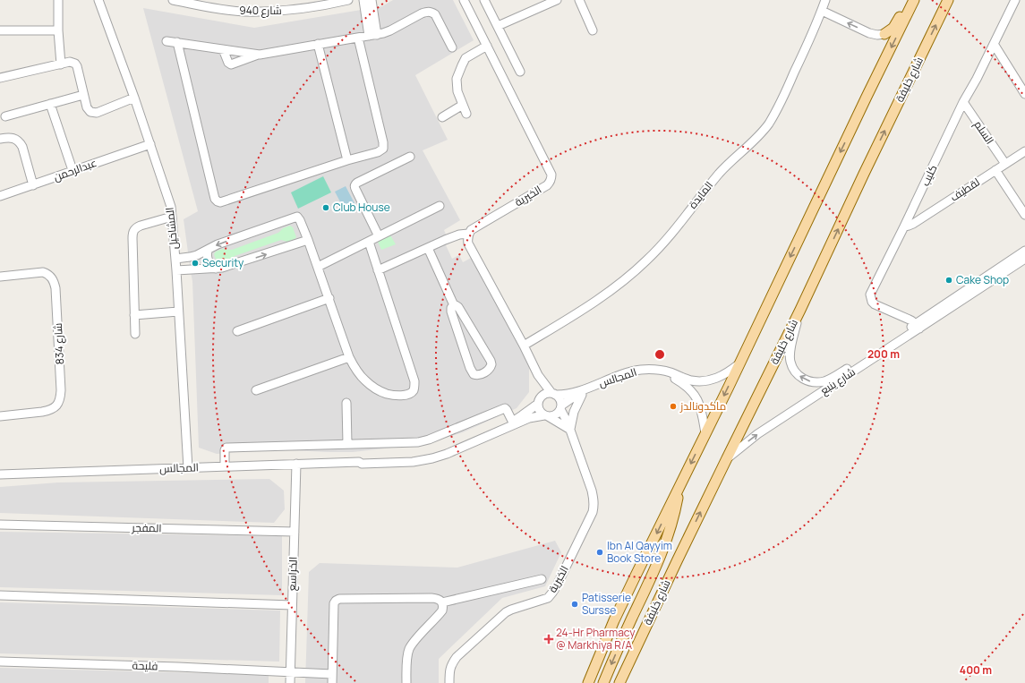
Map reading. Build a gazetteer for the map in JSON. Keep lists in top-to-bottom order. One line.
{"streets":{"main road":["شارع خليفة"],"street":["شارع 940","السلم","عبدالرحمن","كليب","لقطيف","المايدة","الخيرية","المشاخيل","شارع 834","المجالس","شارع ينبع","المفجر","الخراسع","فليحة"]},"crossings":[["شارع خليفة","شارع ينبع"],["السلم","كليب"],["السلم","لقطيف"],["عبدالرحمن","المشاخيل"],["كليب","لقطيف"],["كليب","شارع ينبع"],["الخيرية","المجالس"],["المشاخيل","المجالس"],["المجالس","الخراسع"],["المفجر","الخراسع"],["الخراسع","فليحة"]],"places":{"other":["Club House","Security","Cake Shop","ماكدونالدز","Ibn Al Qayyim Book Store","Patisserie Sursse"],"health":["24-Hr Pharmacy @ Markhiya R/A"]},"rings":["200 m","400 m"]}
